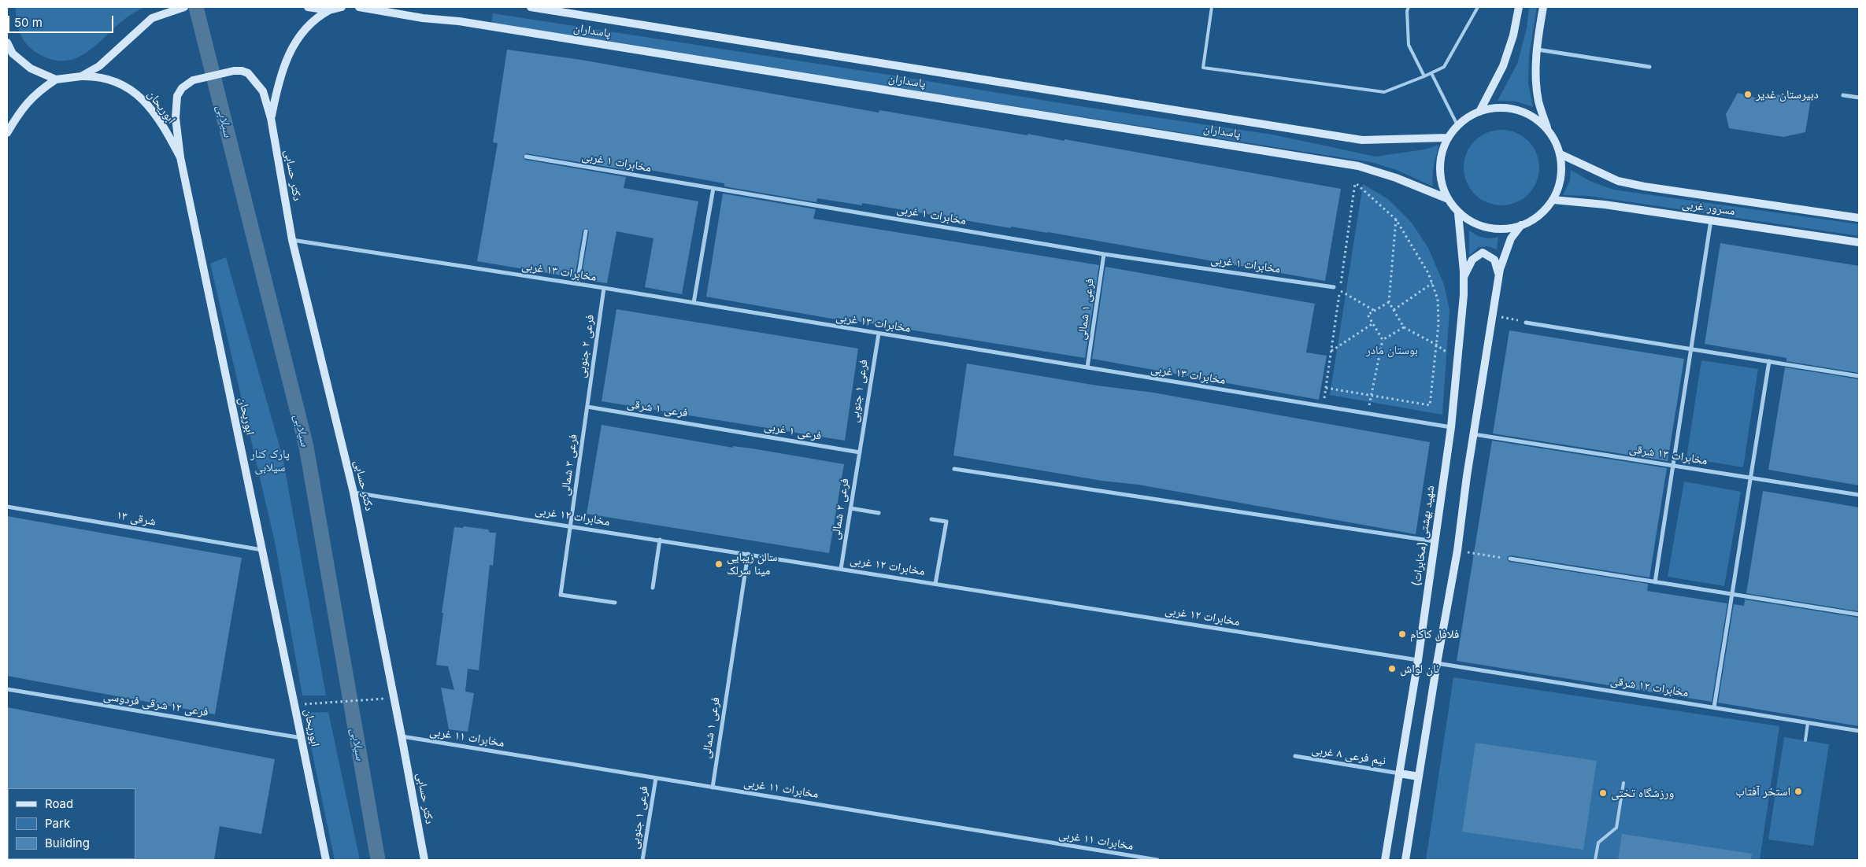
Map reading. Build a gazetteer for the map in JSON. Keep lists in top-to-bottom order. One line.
{"streets":{"main road":["پاسداران","ابوریحان","دکتر حسابی","مسرور غربی","شهید بهشتی (مخابرات)"],"street":["مخابرات ۱ غربی","مخابرات ۱۳ غربی","فرعی ۱ شمالی","فرعی ۲ جنوبی","فرعی ۱ جنوبی","فرعی ۱ شرقی","فرعی ۱ غربی","مخابرات ۱۳ شرقی","فرعی ۳ شمالی","فرعی ۲ شمالی","مخابرات ۱۲ غربی","۱۳ شرقی","مخابرات ۱۲ شرقی","فرعی ۱۲ شرقی فردوسی","مخابرات ۱۱ غربی","نیم فرعی ۸ غربی"]},"crossings":[["پاسداران","مسرور غربی"],["پاسداران","شهید بهشتی (مخابرات)"],["ابوریحان","۱۳ شرقی"],["ابوریحان","فرعی ۱۲ شرقی فردوسی"],["مخابرات ۱ غربی","فرعی ۱ شمالی"],["دکتر حسابی","مخابرات ۱۳ غربی"],["دکتر حسابی","مخابرات ۱۲ غربی"],["دکتر حسابی","مخابرات ۱۱ غربی"],["مسرور غربی","شهید بهشتی (مخابرات)"],["مخابرات ۱۳ غربی","فرعی ۱ شمالی"],["مخابرات ۱۳ غربی","فرعی ۲ جنوبی"],["مخابرات ۱۳ غربی","فرعی ۱ جنوبی"],["مخابرات ۱۳ غربی","شهید بهشتی (مخابرات)"],["فرعی ۱ شمالی","مخابرات ۱۲ غربی"],["فرعی ۱ شمالی","مخابرات ۱۱ غربی"],["فرعی ۲ جنوبی","فرعی ۱ شرقی"],["فرعی ۲ جنوبی","فرعی ۳ شمالی"],["فرعی ۱ جنوبی","فرعی ۱ غربی"],["فرعی ۱ جنوبی","فرعی ۲ شمالی"],["فرعی ۱ جنوبی","مخابرات ۱۱ غربی"],["فرعی ۱ شرقی","فرعی ۱ غربی"],["فرعی ۱ شرقی","فرعی ۳ شمالی"],["فرعی ۱ غربی","فرعی ۲ شمالی"],["فرعی ۳ شمالی","مخابرات ۱۲ غربی"],["فرعی ۲ شمالی","مخابرات ۱۲ غربی"],["مخابرات ۱۲ غربی","شهید بهشتی (مخابرات)"],["شهید بهشتی (مخابرات)","نیم فرعی ۸ غربی"]],"water":["سیلابی"],"parks":["بوستان مادر","پارک کنار سیلابی"],"places":["دبیرستان غدیر","سالن زیبایی مینا سرلک","فلافل کاکام","نان لواش","استخر آفتاب","ورزشگاه تختی"],"legend":["Road","Park","Building"],"scale_bar":"50 m"}
